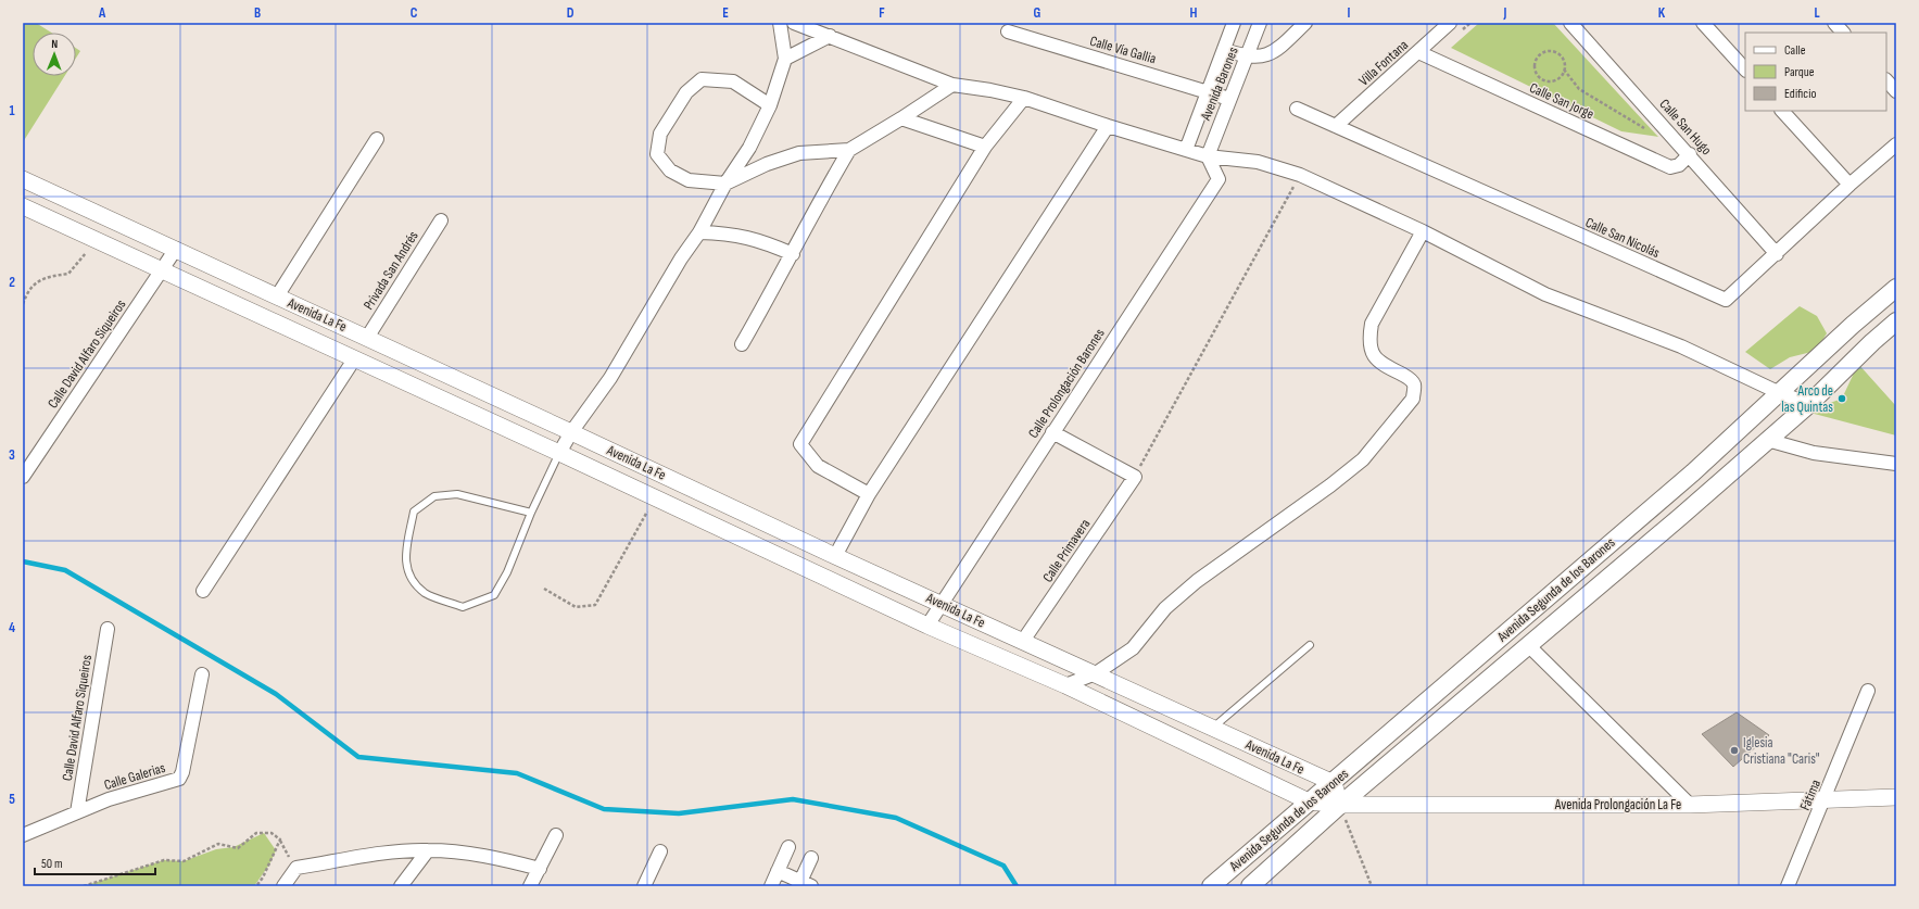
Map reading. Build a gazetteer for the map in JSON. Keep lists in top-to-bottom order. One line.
{"streets":{"main road":["Avenida Segunda de los Barones"],"street":["Calle Vía Gallia","Villa Fontana","Avenida Barones","Calle San Jorge","Calle San Hugo","Calle San Nicolás","Privada San Andrés","Avenida La Fe","Calle David Alfaro Siqueiros","Calle Prolongación Barones","Calle Primavera","Calle Galerias","Fátima","Avenida Prolongación La Fe"]},"crossings":[["Calle Vía Gallia","Avenida Barones"],["Villa Fontana","Calle San Jorge"],["Villa Fontana","Calle San Nicolás"],["Avenida Barones","Calle Prolongación Barones"],["Calle San Jorge","Calle San Hugo"],["Calle San Hugo","Calle San Nicolás"],["Privada San Andrés","Avenida La Fe"],["Avenida La Fe","Calle David Alfaro Siqueiros"],["Avenida La Fe","Calle Prolongación Barones"],["Avenida La Fe","Calle Primavera"],["Avenida La Fe","Avenida Segunda de los Barones"],["Avenida La Fe","Avenida Prolongación La Fe"],["Calle David Alfaro Siqueiros","Calle Galerias"],["Avenida Segunda de los Barones","Avenida Prolongación La Fe"],["Fátima","Avenida Prolongación La Fe"]],"places":["Arco de las Quintas","Iglesia Cristiana \"Caris\""],"legend":["Calle","Parque","Edificio"],"scale_bar":"50 m","north":"top","grid":{"columns":["A","B","C","D","E","F","G","H","I","J","K","L"],"rows":["1","2","3","4","5"]}}
